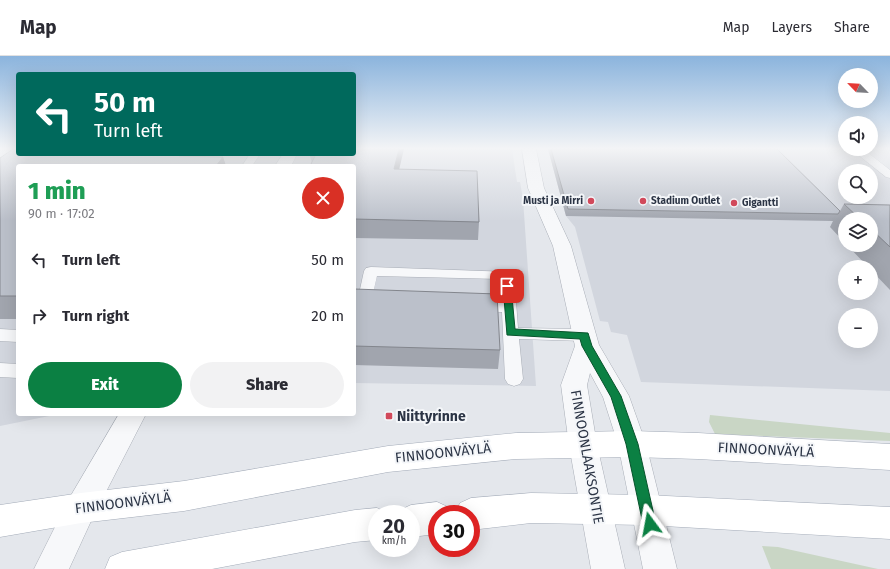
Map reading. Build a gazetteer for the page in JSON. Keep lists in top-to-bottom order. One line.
{"streets":{"main road":["FINNOONVÄYLÄ"],"street":["FINNOONLAAKSONTIE"]},"crossings":[["FINNOONVÄYLÄ","FINNOONLAAKSONTIE"]],"places":{"other":["Musti ja Mirri","Stadium Outlet","Gigantti"],"transit":["Niittyrinne"]},"north":"top left","page":{"header":"Map","nav":["Map","Layers","Share"],"map_buttons":["+","−"],"turn":["50 m","Turn left"],"heading":["1 min","90 m · 17:02"],"list":[{"name":"Turn left","value":"50 m"},{"name":"Turn right","value":"20 m"}],"buttons":["Exit","Share"],"speed":"20 km/h","limit":"30"}}
